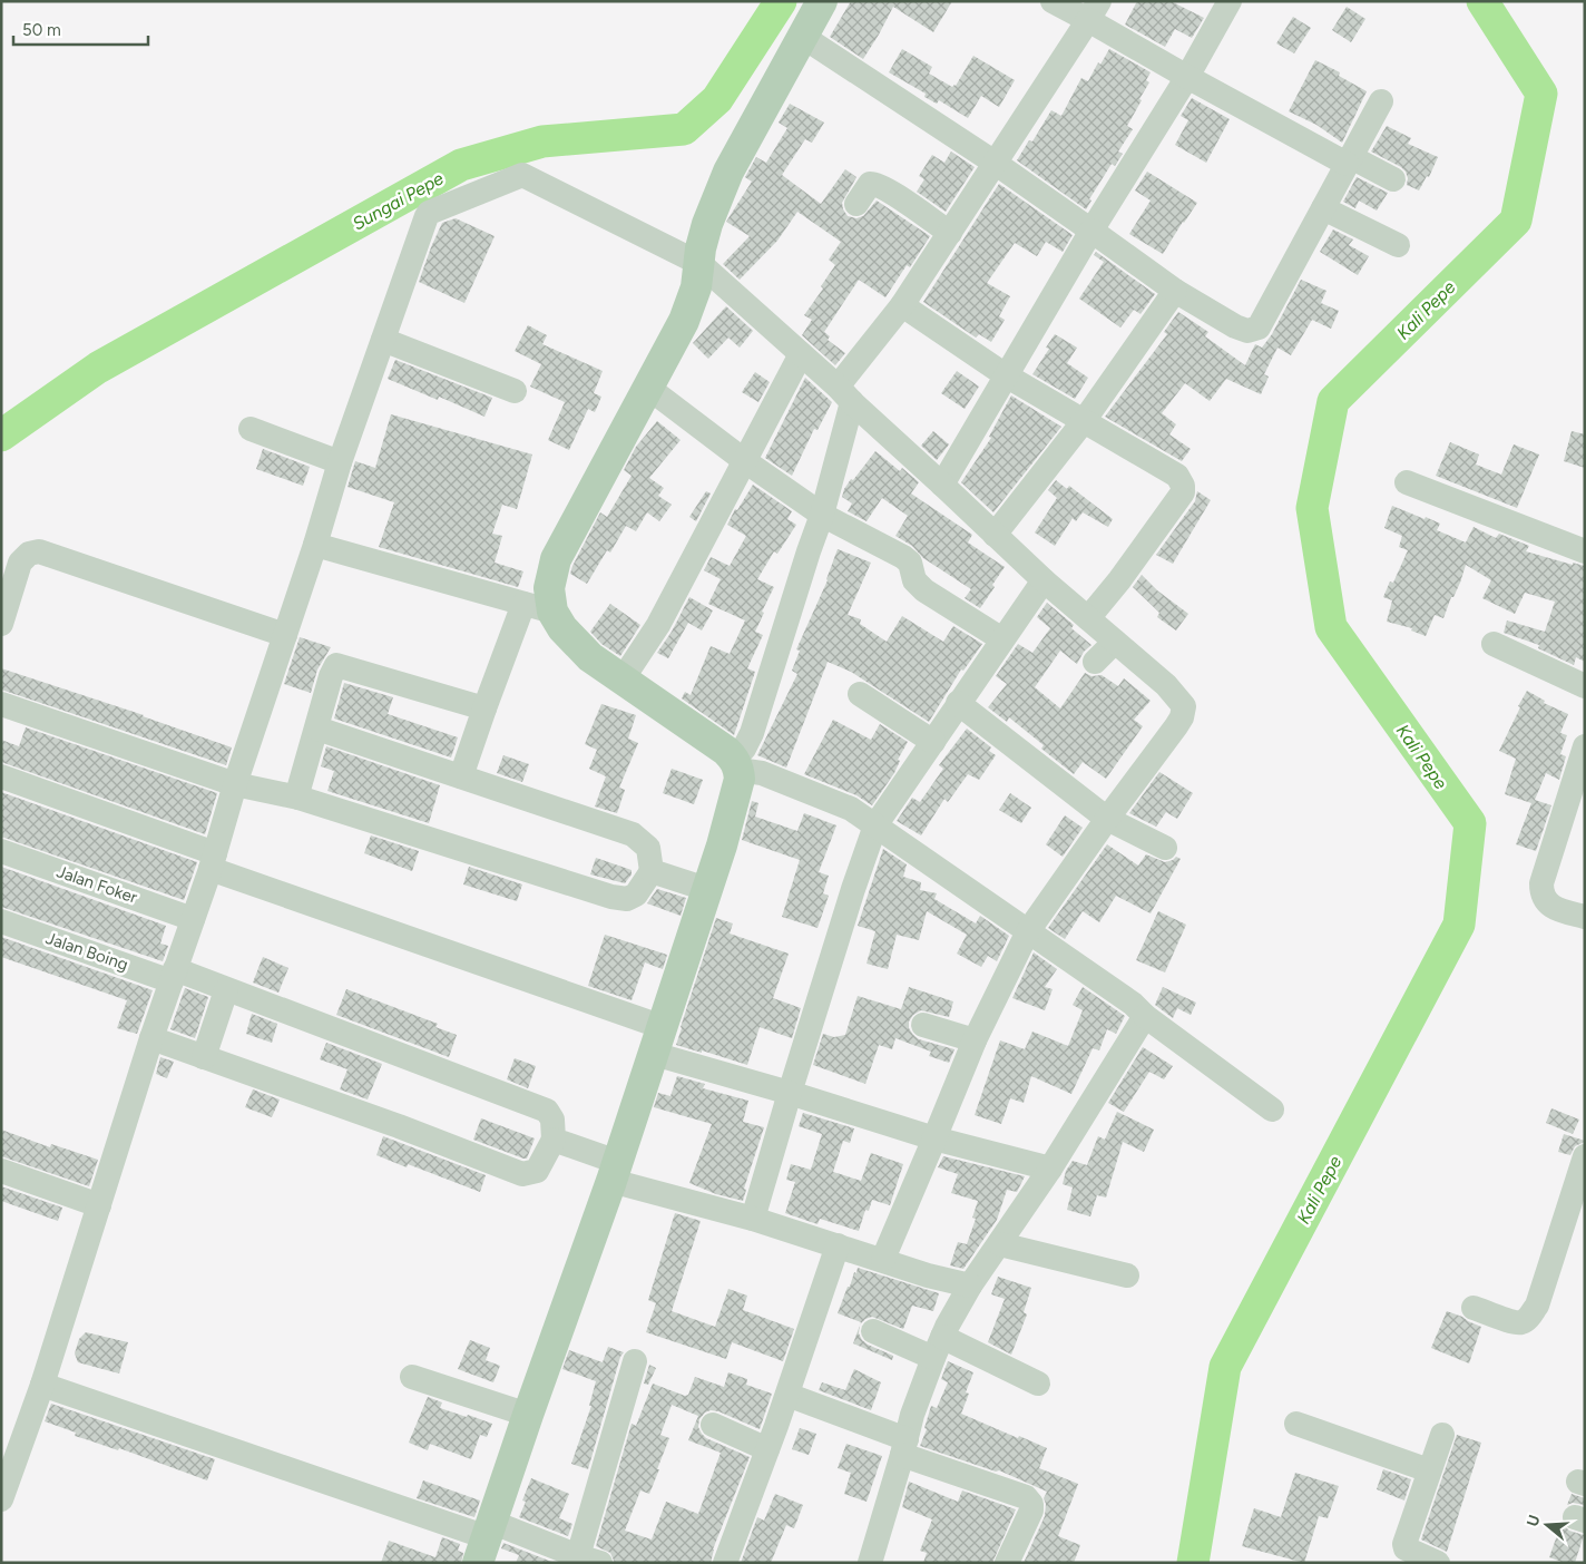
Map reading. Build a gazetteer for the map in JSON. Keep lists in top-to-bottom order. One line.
{"streets":{"street":["Jalan Foker","Jalan Boing"]},"water":["Sungai Pepe","Kali Pepe"],"scale_bar":"50 m","north":"left"}
